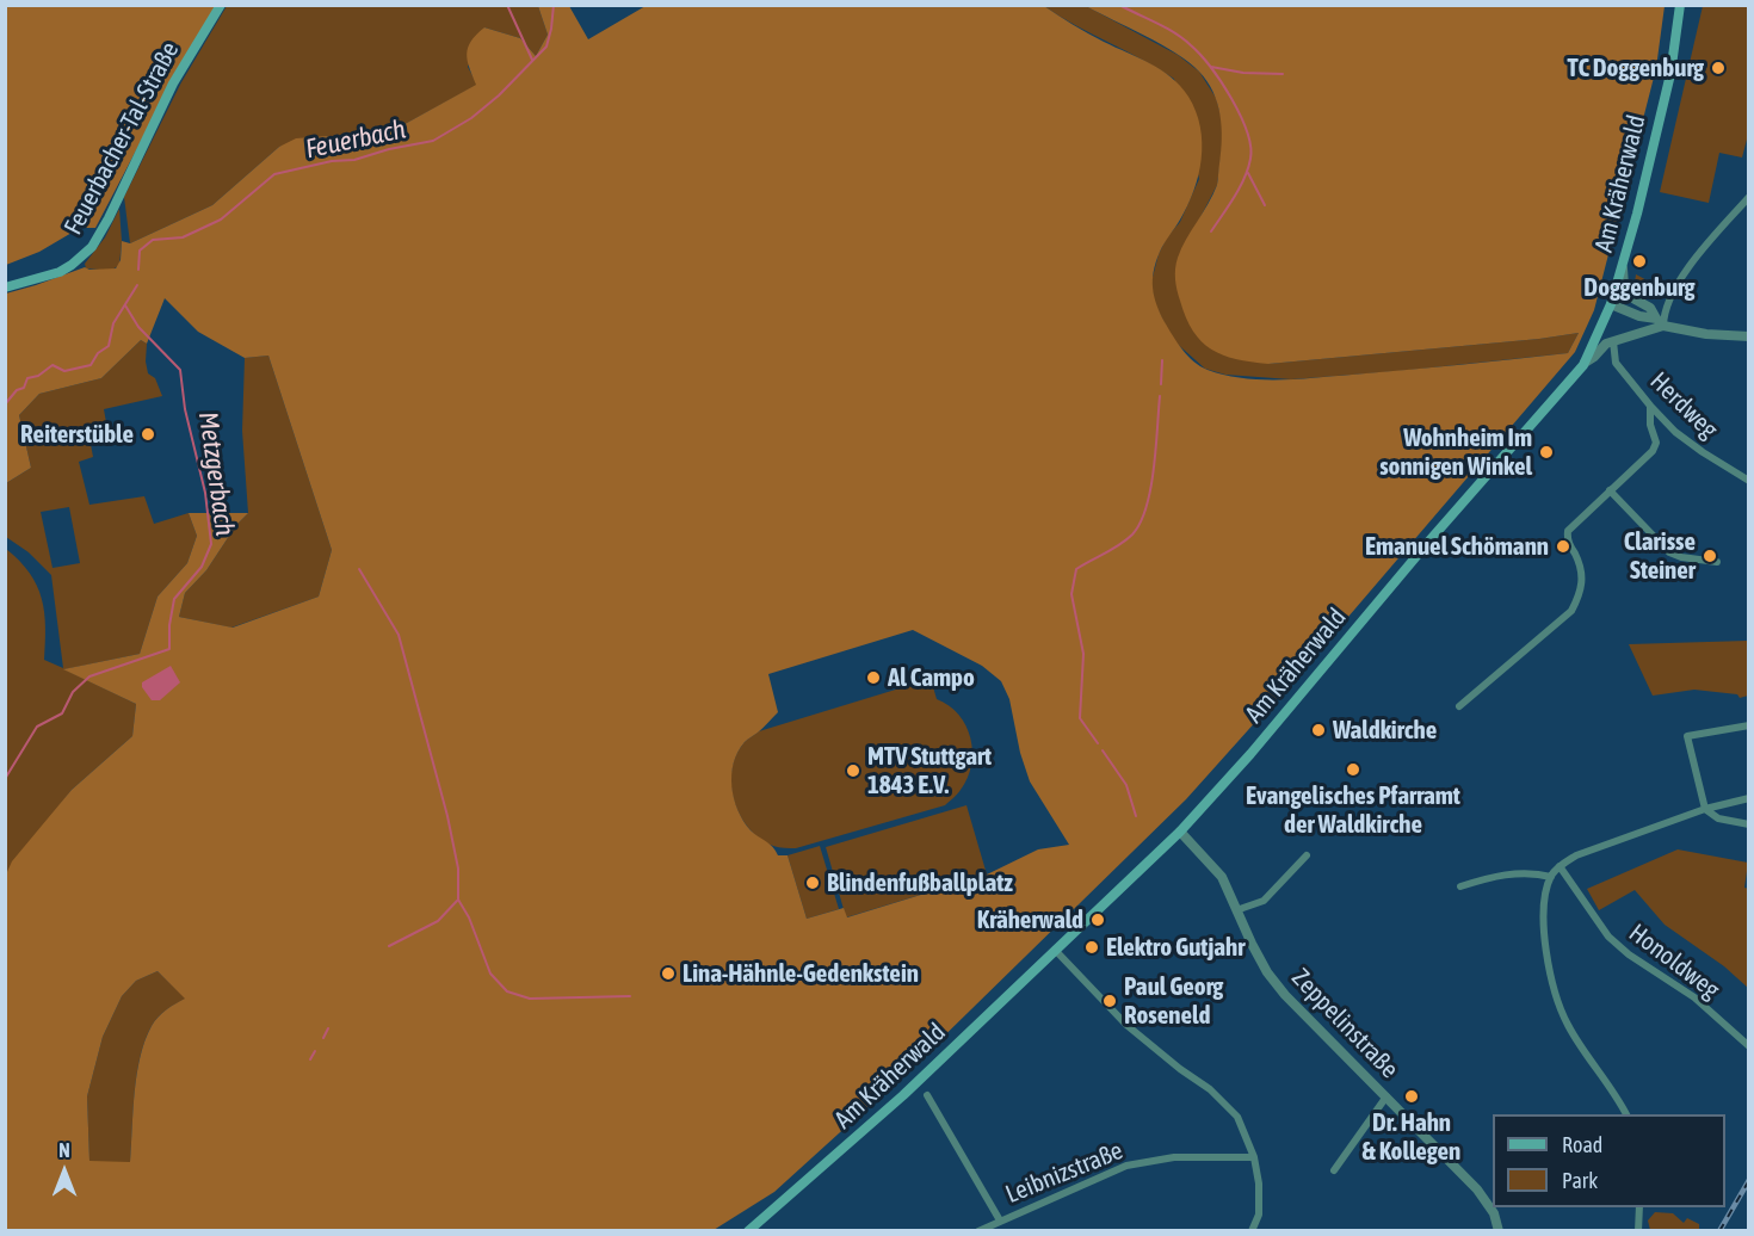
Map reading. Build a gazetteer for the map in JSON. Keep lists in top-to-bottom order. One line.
{"streets":{"main road":["Feuerbacher-Tal-Straße","Am Kräherwald"],"street":["Herdweg","Honoldweg","Zeppelinstraße","Leibnizstraße"]},"crossings":[["Am Kräherwald","Zeppelinstraße"]],"water":["Feuerbach","Metzgerbach"],"places":["TC Doggenburg","Doggenburg","Reiterstüble","Wohnheim Im sonnigen Winkel","Emanuel Schömann","Clarisse Steiner","Al Campo","Waldkirche","Evangelisches Pfarramt der Waldkirche","MTV Stuttgart 1843 E.V.","Blindenfußballplatz","Kräherwald","Elektro Gutjahr","Lina-Hähnle-Gedenkstein","Paul Georg Roseneld","Dr. Hahn & Kollegen"],"legend":["Road","Park"],"north":"top"}
